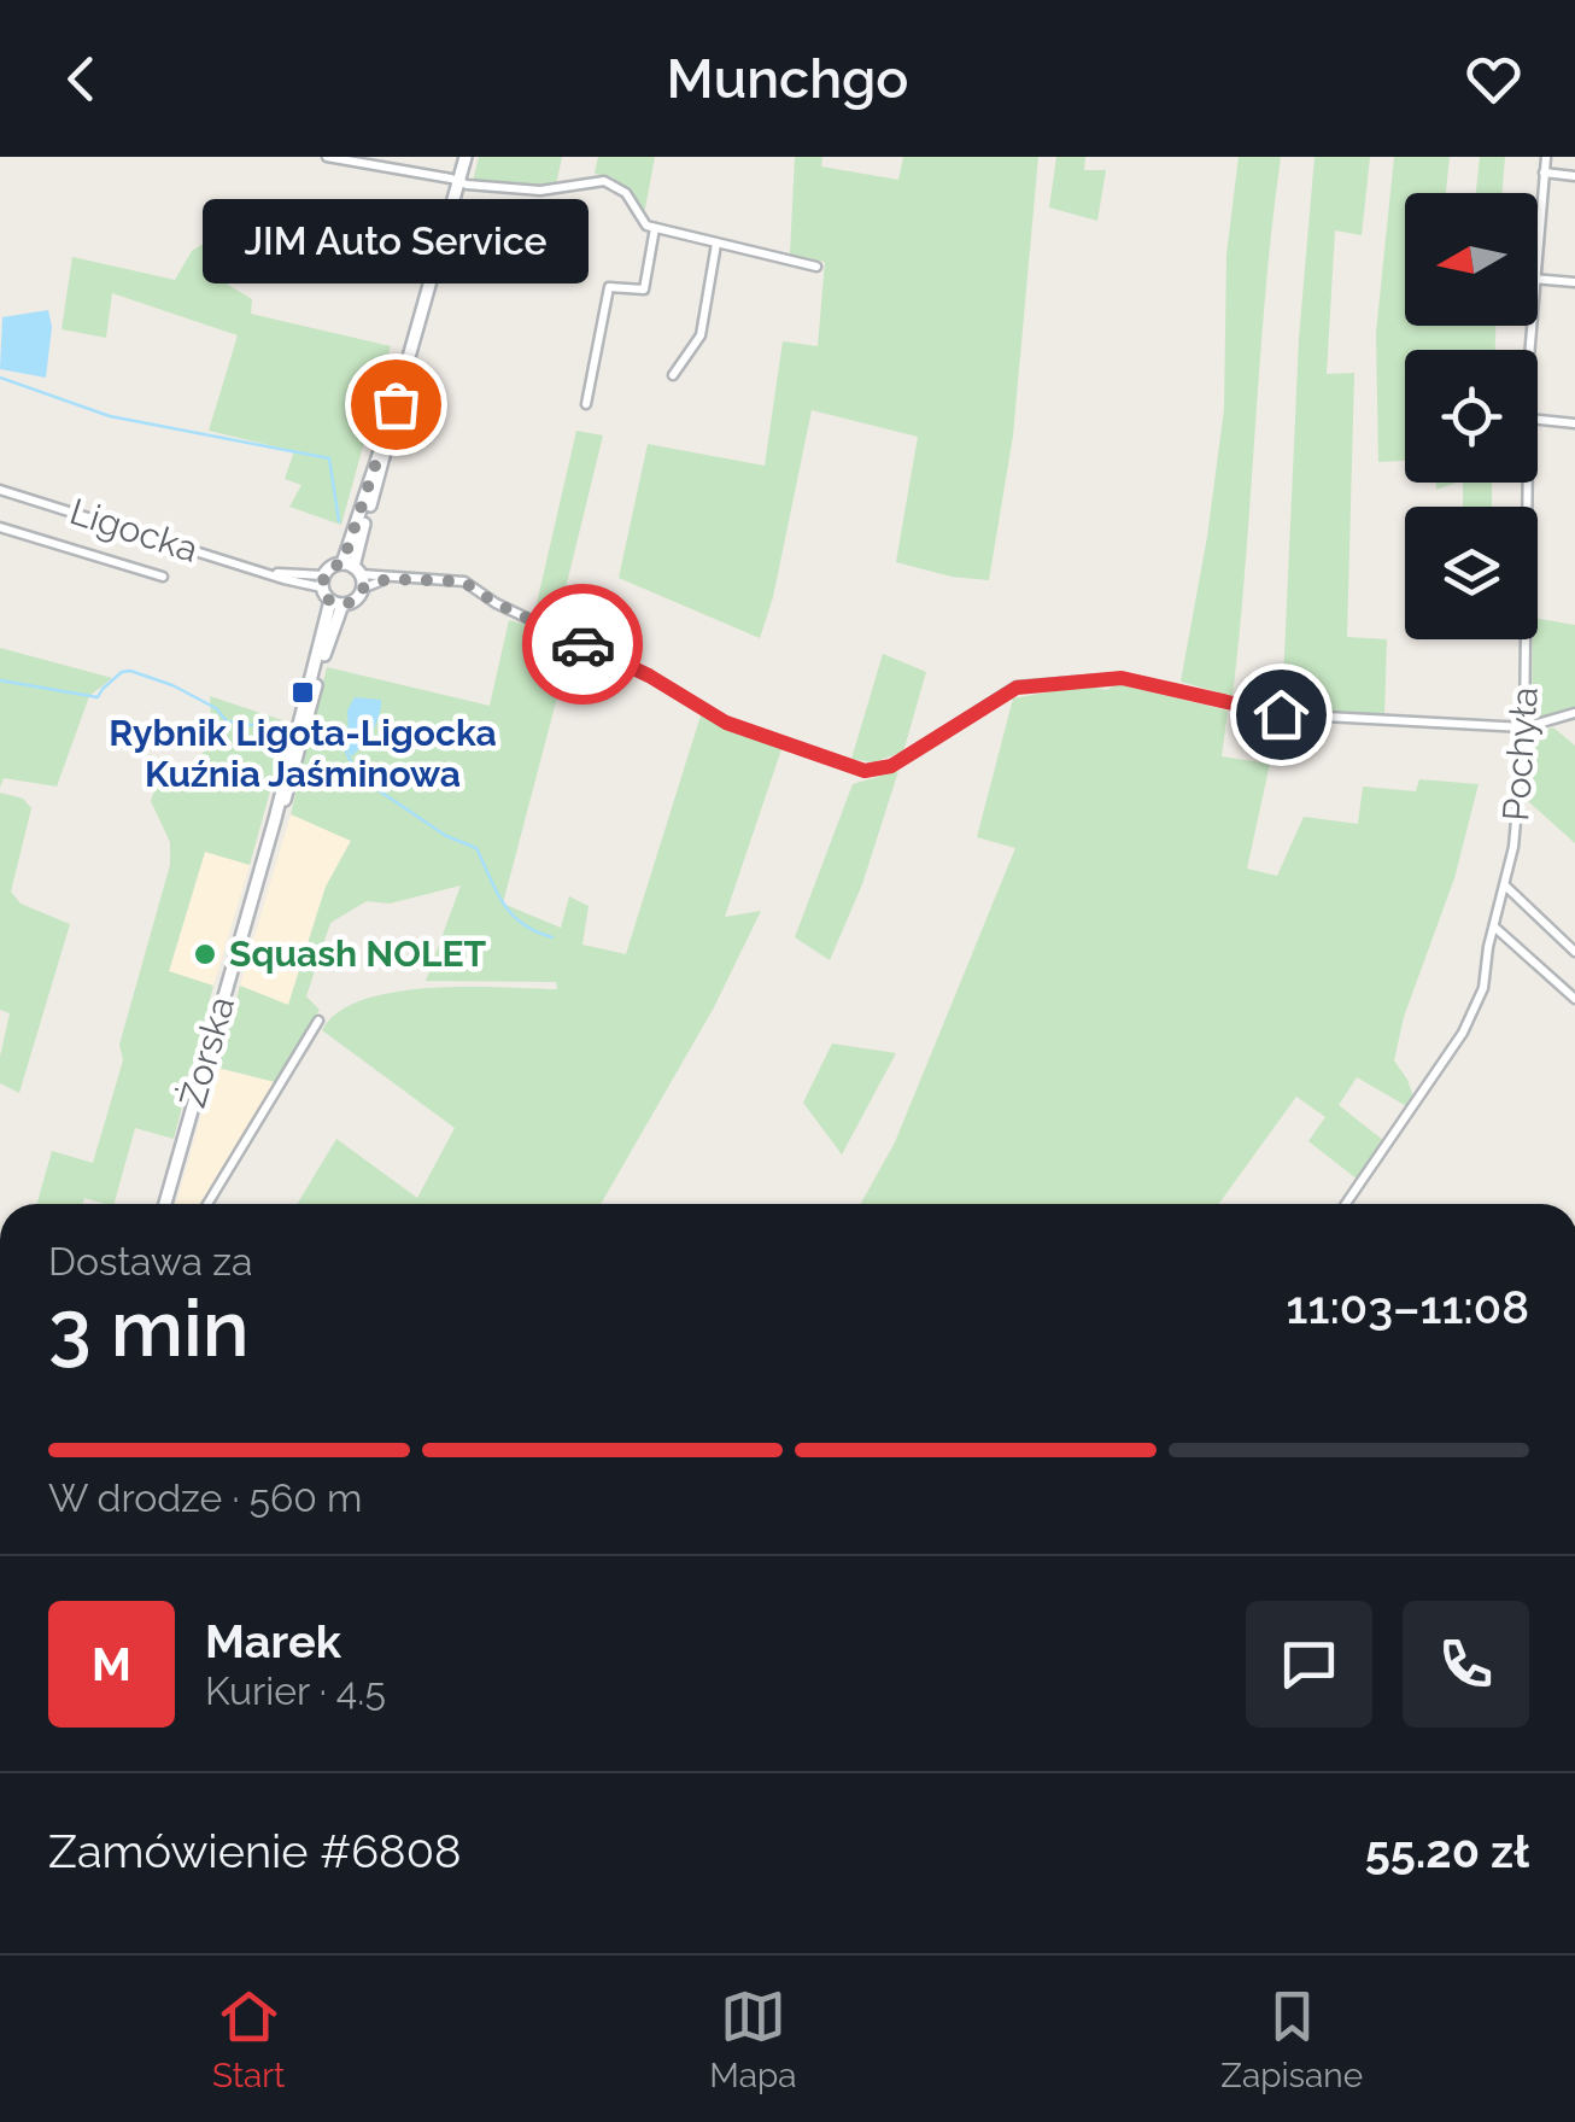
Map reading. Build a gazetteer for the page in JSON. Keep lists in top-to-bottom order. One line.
{"streets":{"main road":["Żorska"],"street":["Ligocka","Pochyła"]},"crossings":[["Ligocka","Żorska"]],"places":{"other":["JIM Auto Service","Squash NOLET"],"transit":["Rybnik Ligota-Ligocka Kuźnia Jaśminowa"]},"north":"left","page":{"header":"Munchgo","bubble":"JIM Auto Service","heading":["3 min","Dostawa za","11:03–11:08"],"panel":["Marek","Kurier · 4.5","Zamówienie #6808","55.20 zł"],"bar":"W drodze · 560 m","round":"M","tabs":["Start","Mapa","Zapisane"]}}
